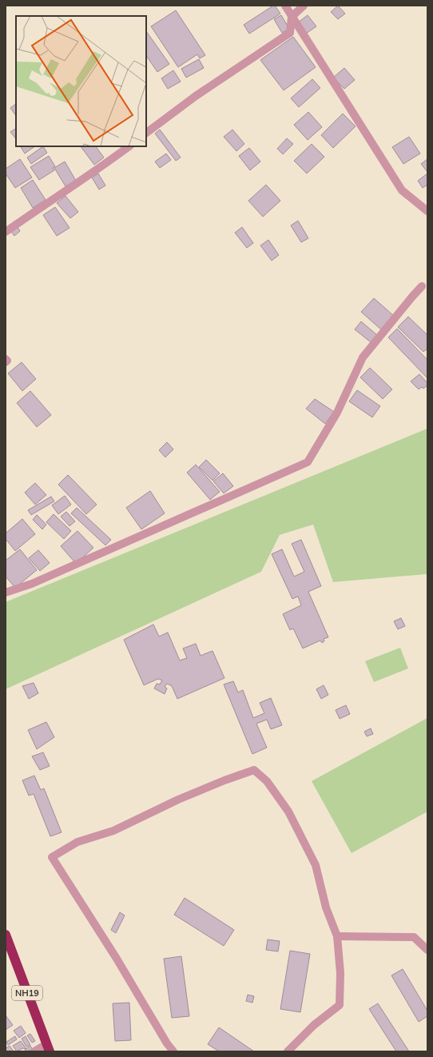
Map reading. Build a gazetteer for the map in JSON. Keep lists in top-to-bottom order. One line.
{"streets":{"highway":["NH19"]}}
